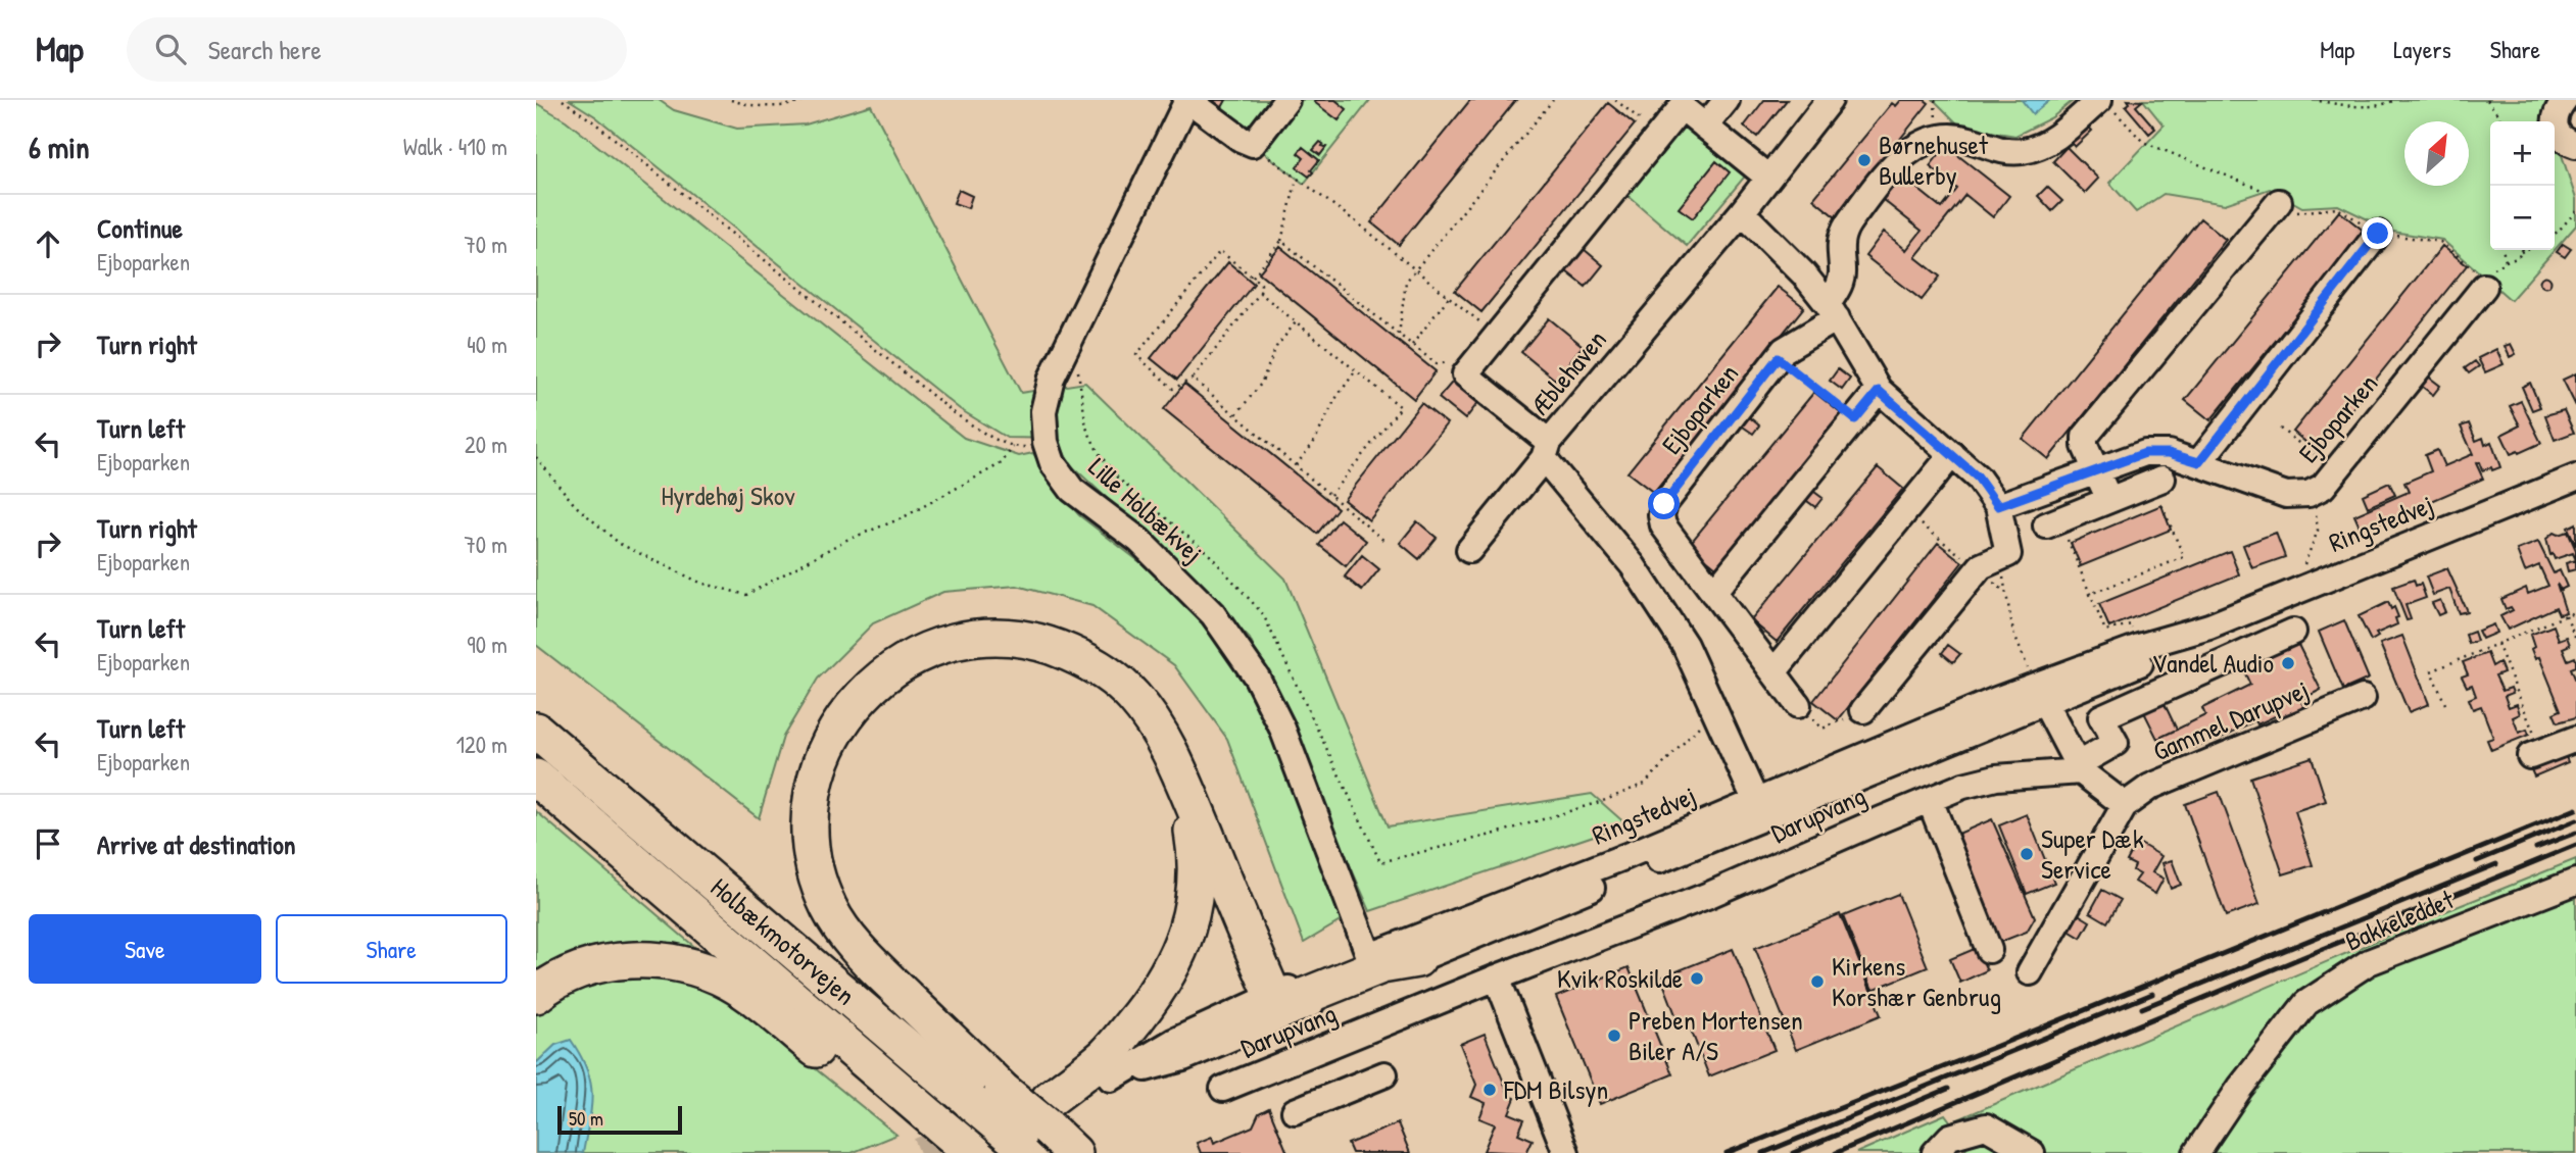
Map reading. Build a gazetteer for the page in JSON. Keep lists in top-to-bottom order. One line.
{"streets":{"highway":["Holbækmotorvejen"],"street":["Æblehaven","Ejboparken","Lille Holbækvej","Ringstedvej","Gammel Darupvej","Darupvang","Bakkeleddet"]},"crossings":[["Æblehaven","Ringstedvej"],["Lille Holbækvej","Ringstedvej"],["Ringstedvej","Holbækmotorvejen"]],"parks":["Hyrdehøj Skov"],"places":["Børnehuset Bullerby","Vandel Audio","Super Dæk Service","Kvik Roskilde","Kirkens Korshær Genbrug","Preben Mortensen Biler A/S","FDM Bilsyn"],"scale_bar":"50 m","north":"top right","page":{"header":"Map","search":"Search here","nav":["Map","Layers","Share"],"heading":["6 min","Walk · 410 m"],"map_buttons":["+","−"],"list":[["Continue","Ejboparken","70 m"],["Turn right","40 m"],["Turn left","Ejboparken","20 m"],["Turn right","Ejboparken","70 m"],["Turn left","Ejboparken","90 m"],["Turn left","Ejboparken","120 m"],"Arrive at destination"],"buttons":["Save","Share"],"scale":"50 m"}}
